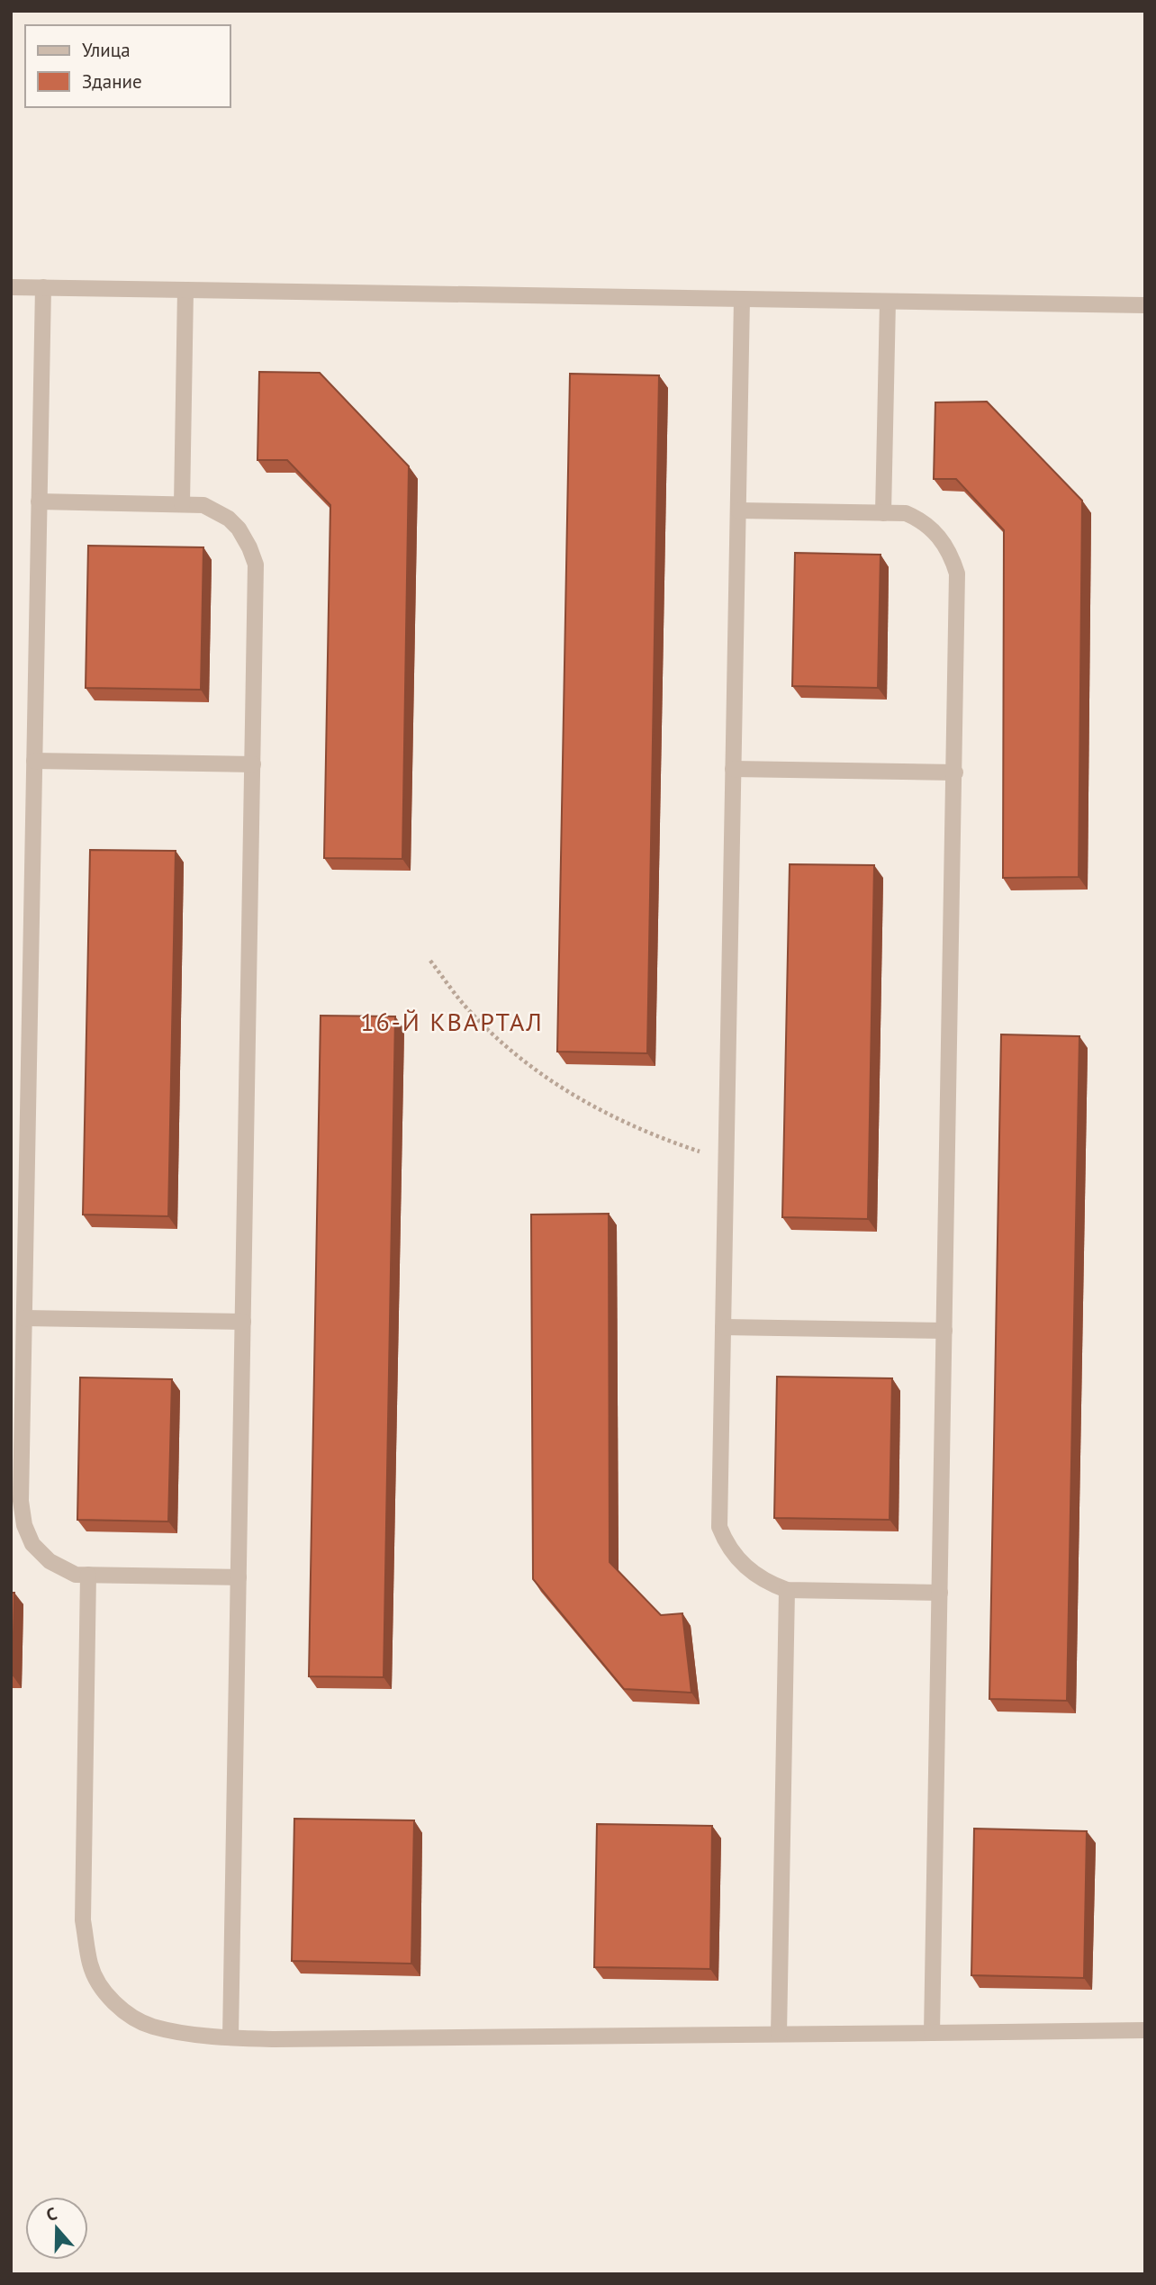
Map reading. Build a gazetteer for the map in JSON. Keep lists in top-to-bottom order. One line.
{"districts":["16-Й КВАРТАЛ"],"legend":["Улица","Здание"],"north":"top"}
